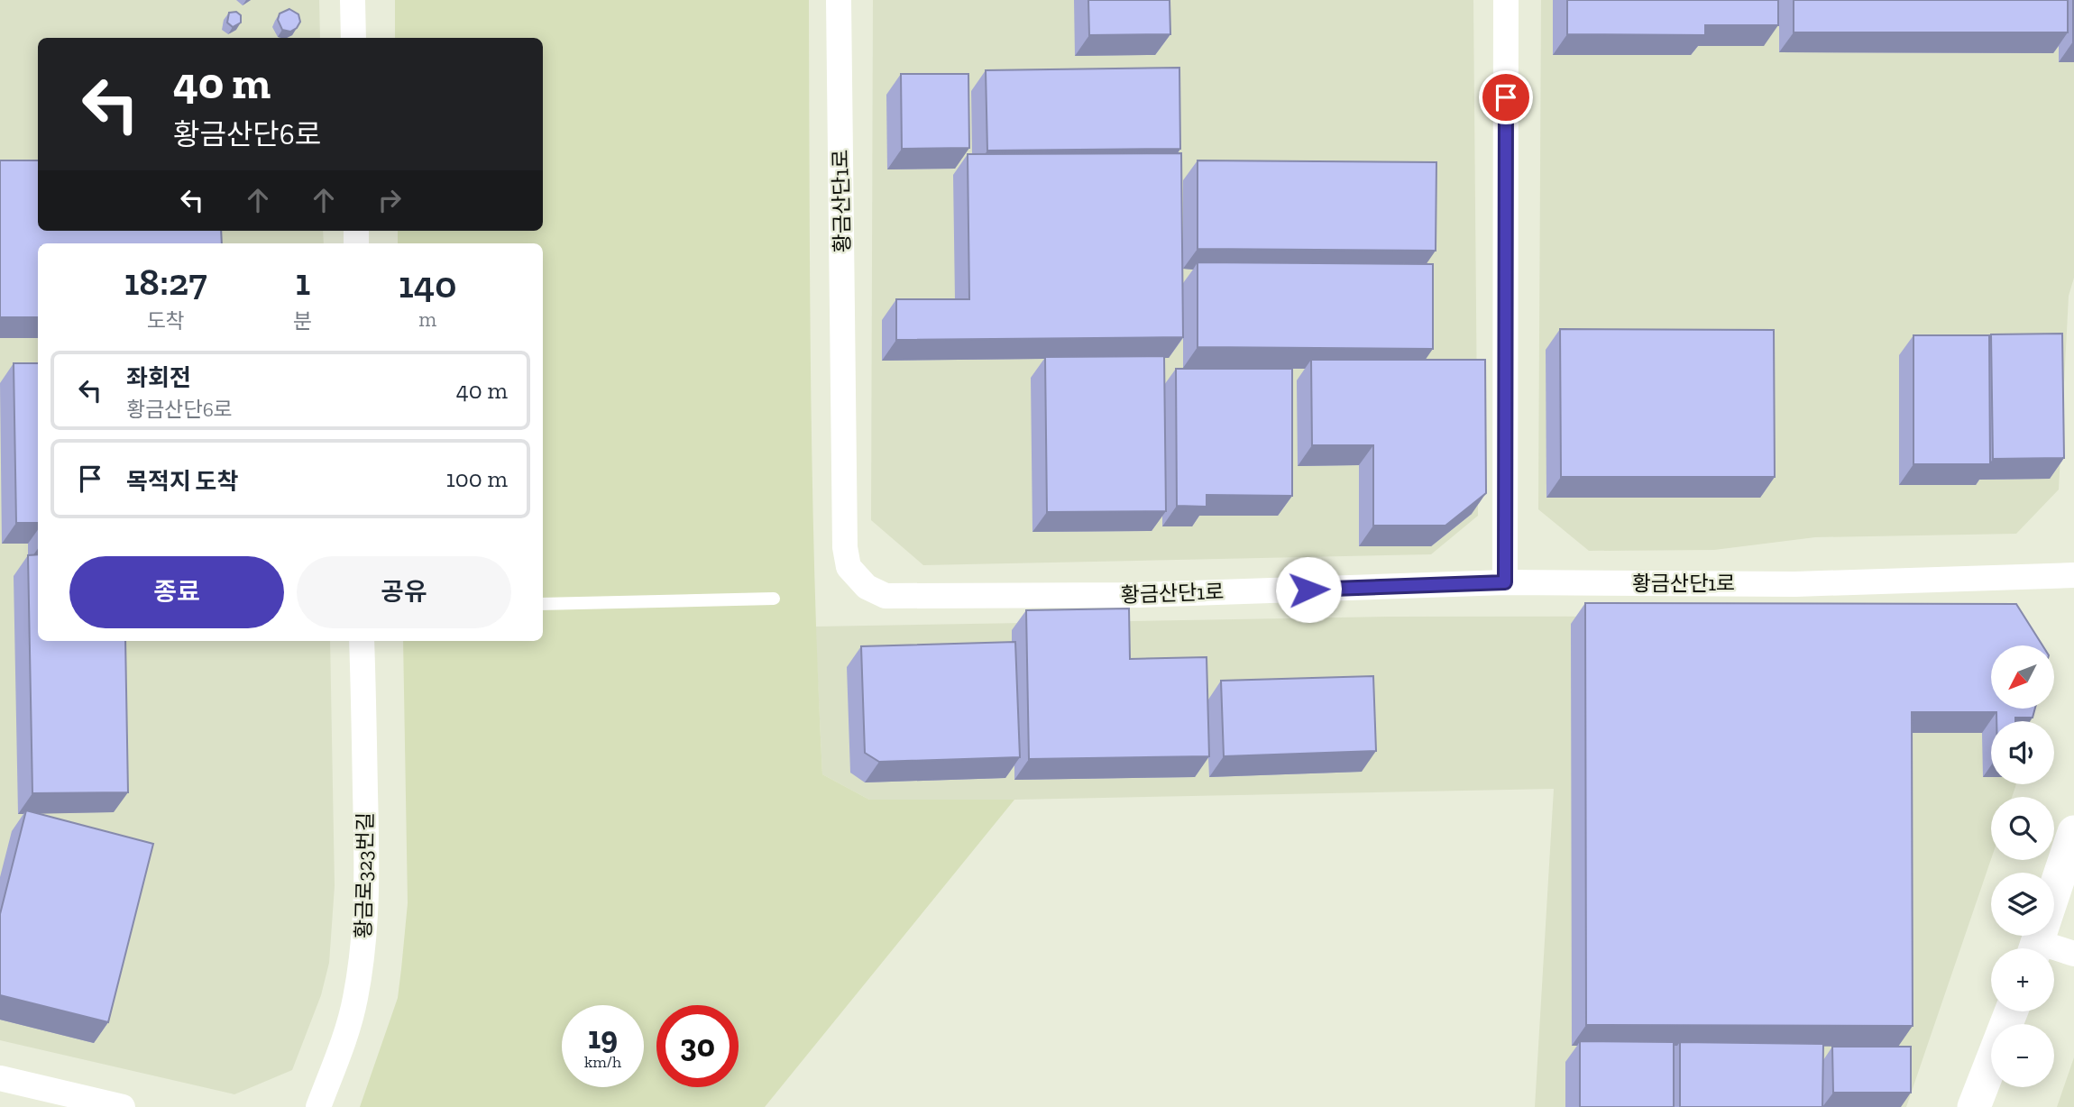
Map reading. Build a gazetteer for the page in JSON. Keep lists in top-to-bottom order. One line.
{"streets":{"street":["황금산단1로","황금로323번길"]},"north":"bottom left","page":{"turn":["40 m","황금산단6로"],"eta":["18:27","도착","1","분","140","m"],"list":[{"name":"좌회전","note":"황금산단6로","value":"40 m"},{"name":"목적지 도착","value":"100 m"}],"buttons":["종료","공유"],"map_buttons":["+","−"],"speed":"19 km/h","limit":"30"}}
